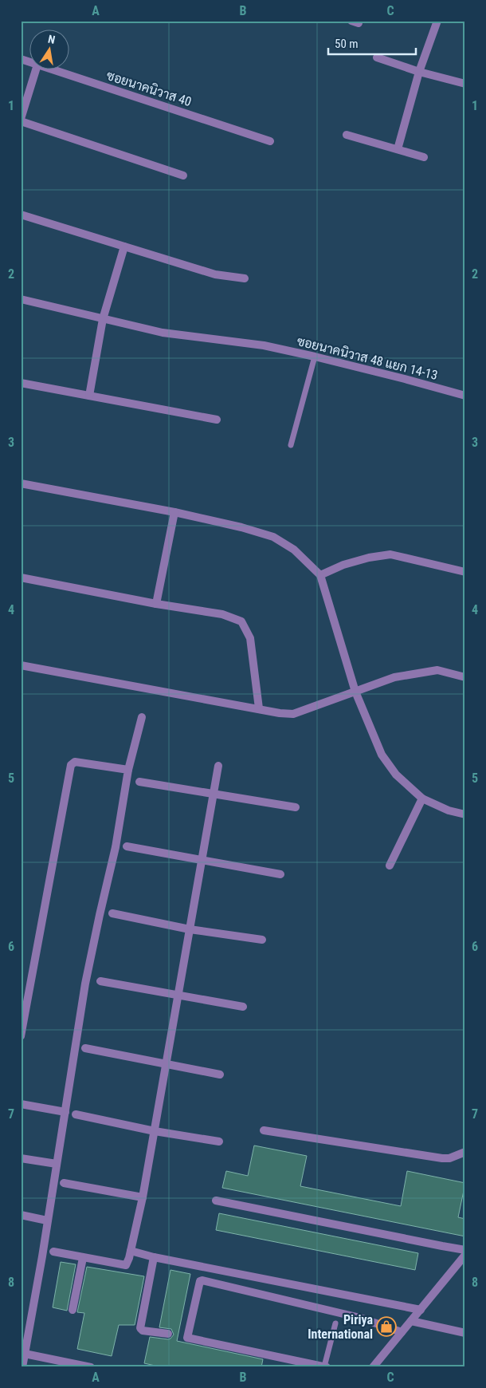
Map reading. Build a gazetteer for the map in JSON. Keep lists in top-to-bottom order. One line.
{"streets":{"street":["ซอยนาคนิวาส 40","ซอยนาคนิวาส 48 แยก 14-13"]},"places":{"shop":["Piriya International"]},"scale_bar":"50 m","north":"top","grid":{"columns":["A","B","C"],"rows":["1","2","3","4","5","6","7","8"]}}
